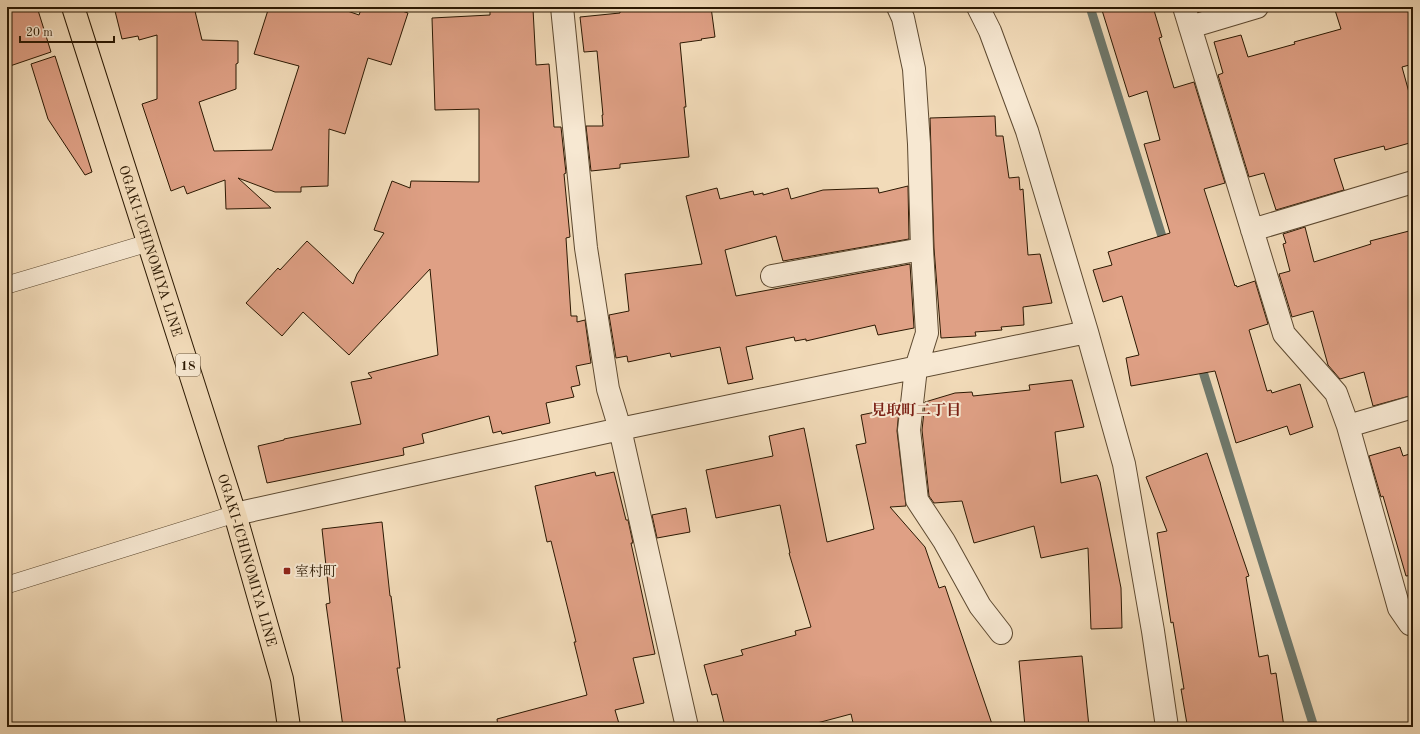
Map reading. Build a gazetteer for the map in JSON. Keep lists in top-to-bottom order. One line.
{"streets":{"main road":["OGAKI-ICHINOMIYA LINE","18"]},"districts":["見取町二丁目"],"places":{"transit":["室村町"]},"scale_bar":"20 m"}
